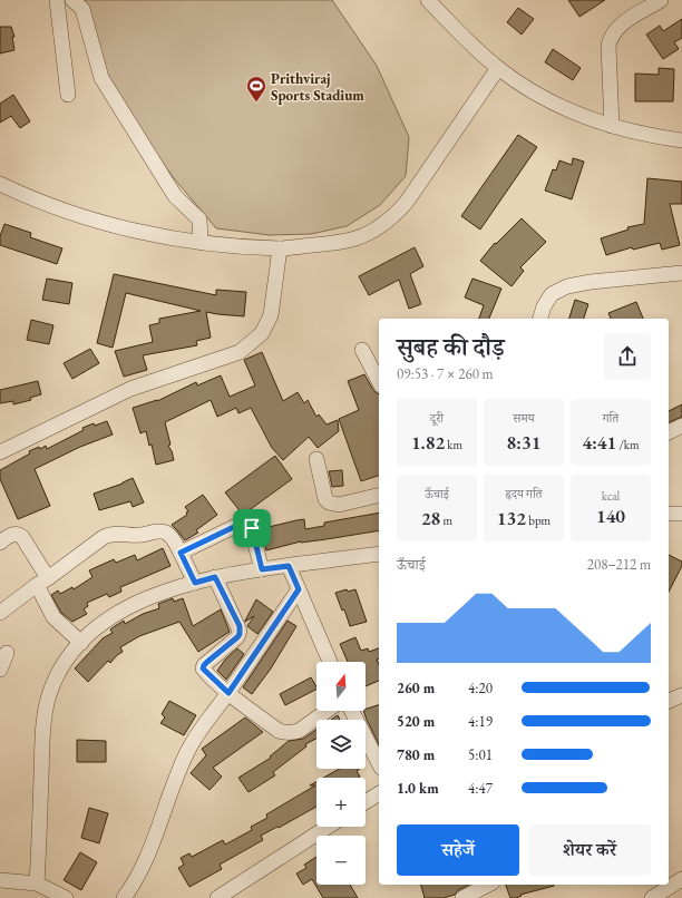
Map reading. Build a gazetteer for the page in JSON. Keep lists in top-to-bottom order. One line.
{"places":{"sports":["Prithviraj Sports Stadium"]},"north":"top","page":{"heading":["सुबह की दौड़","09:53 · 7 × 260 m"],"stats":[["दूरी","1.82 km"],["समय","8:31"],["गति","4:41 /km"],["ऊँचाई","28 m"],["हृदय गति","132 bpm"],["kcal","140"]],"chart":["ऊँचाई","208–212 m"],"map_buttons":["+","−"],"list":[{"name":"260 m","note":"4:20"},{"name":"520 m","note":"4:19"},{"name":"780 m","note":"5:01"},{"name":"1.0 km","note":"4:47"}],"buttons":["सहेजें","शेयर करें"]}}
